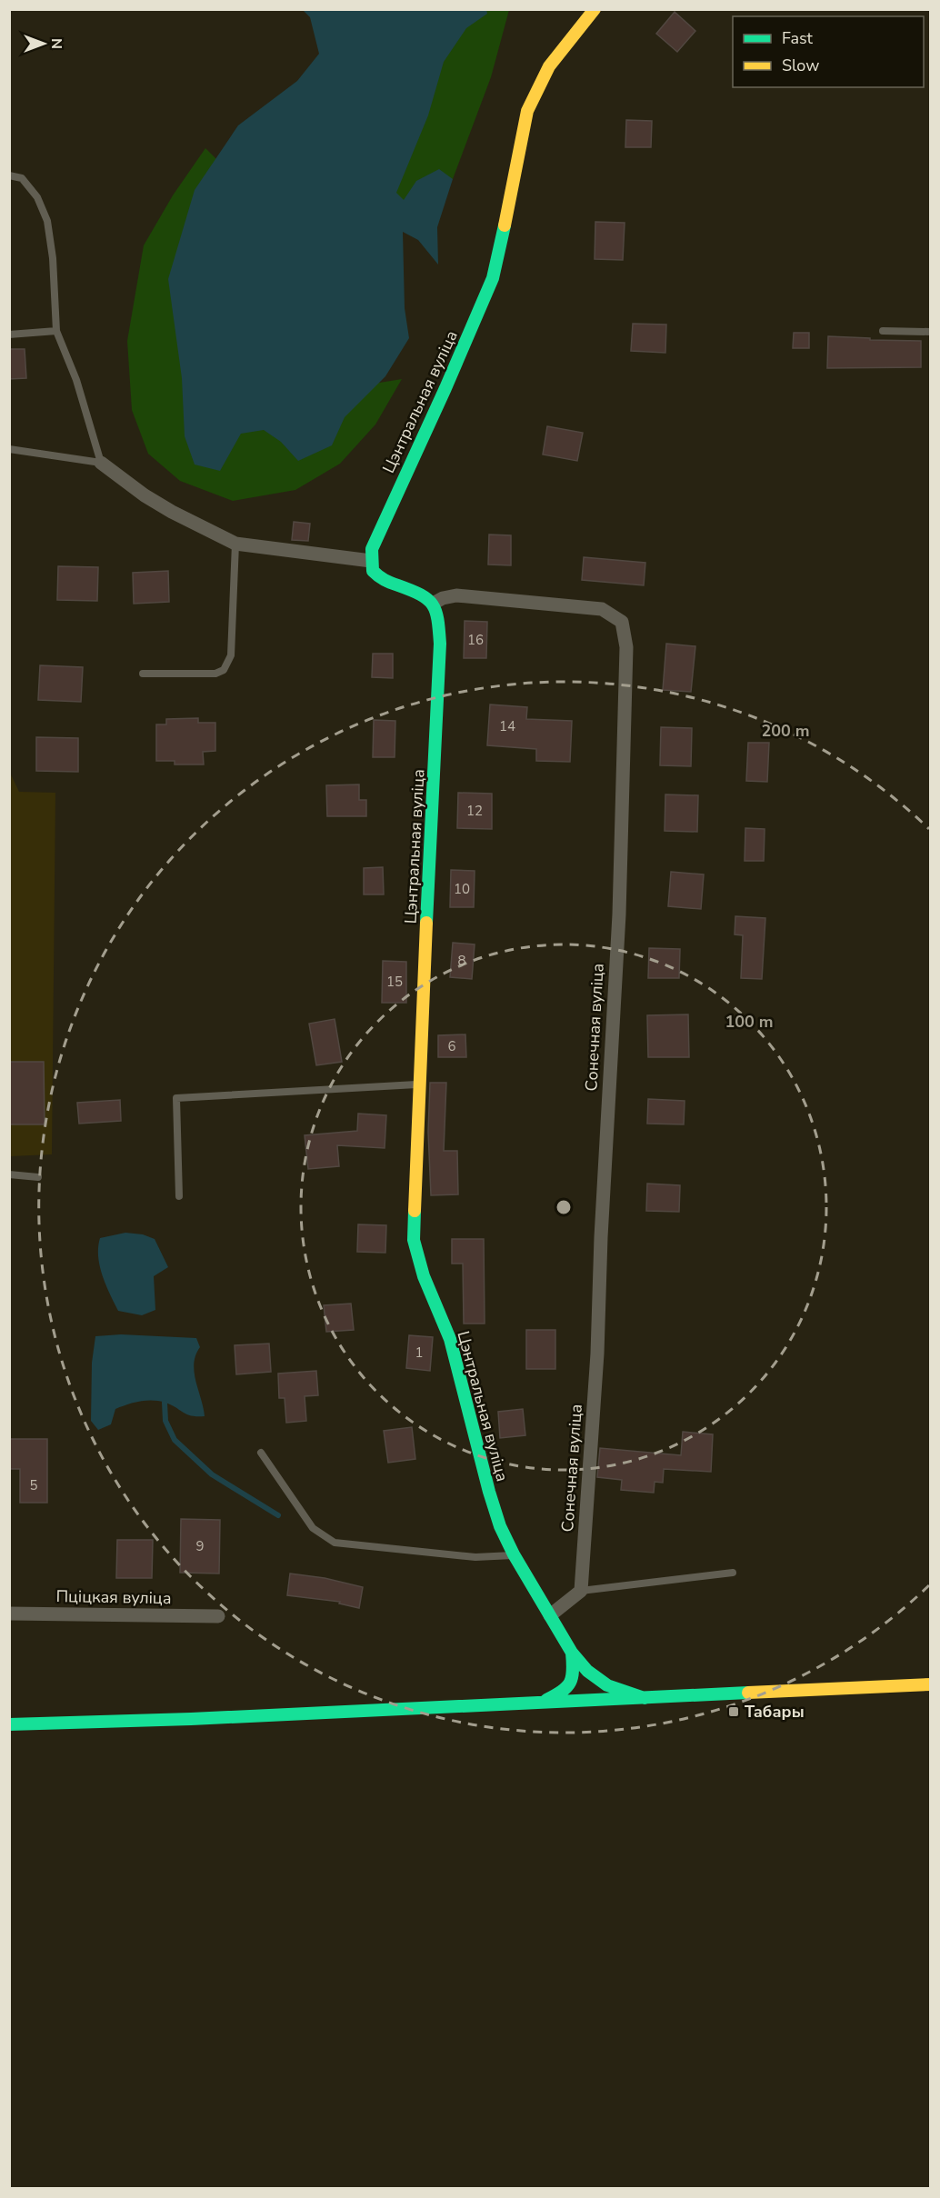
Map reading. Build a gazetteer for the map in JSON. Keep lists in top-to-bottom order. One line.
{"streets":{"street":["Цэнтральная вуліца","Сонечная вуліца","Пціцкая вуліца"]},"crossings":[["Цэнтральная вуліца","Сонечная вуліца"]],"places":{"transit":["Табары"]},"house_numbers":["16","14","12","10","8","15","6","1","5","9"],"legend":["Fast","Slow"],"north":"right","rings":["200 m","100 m"]}
